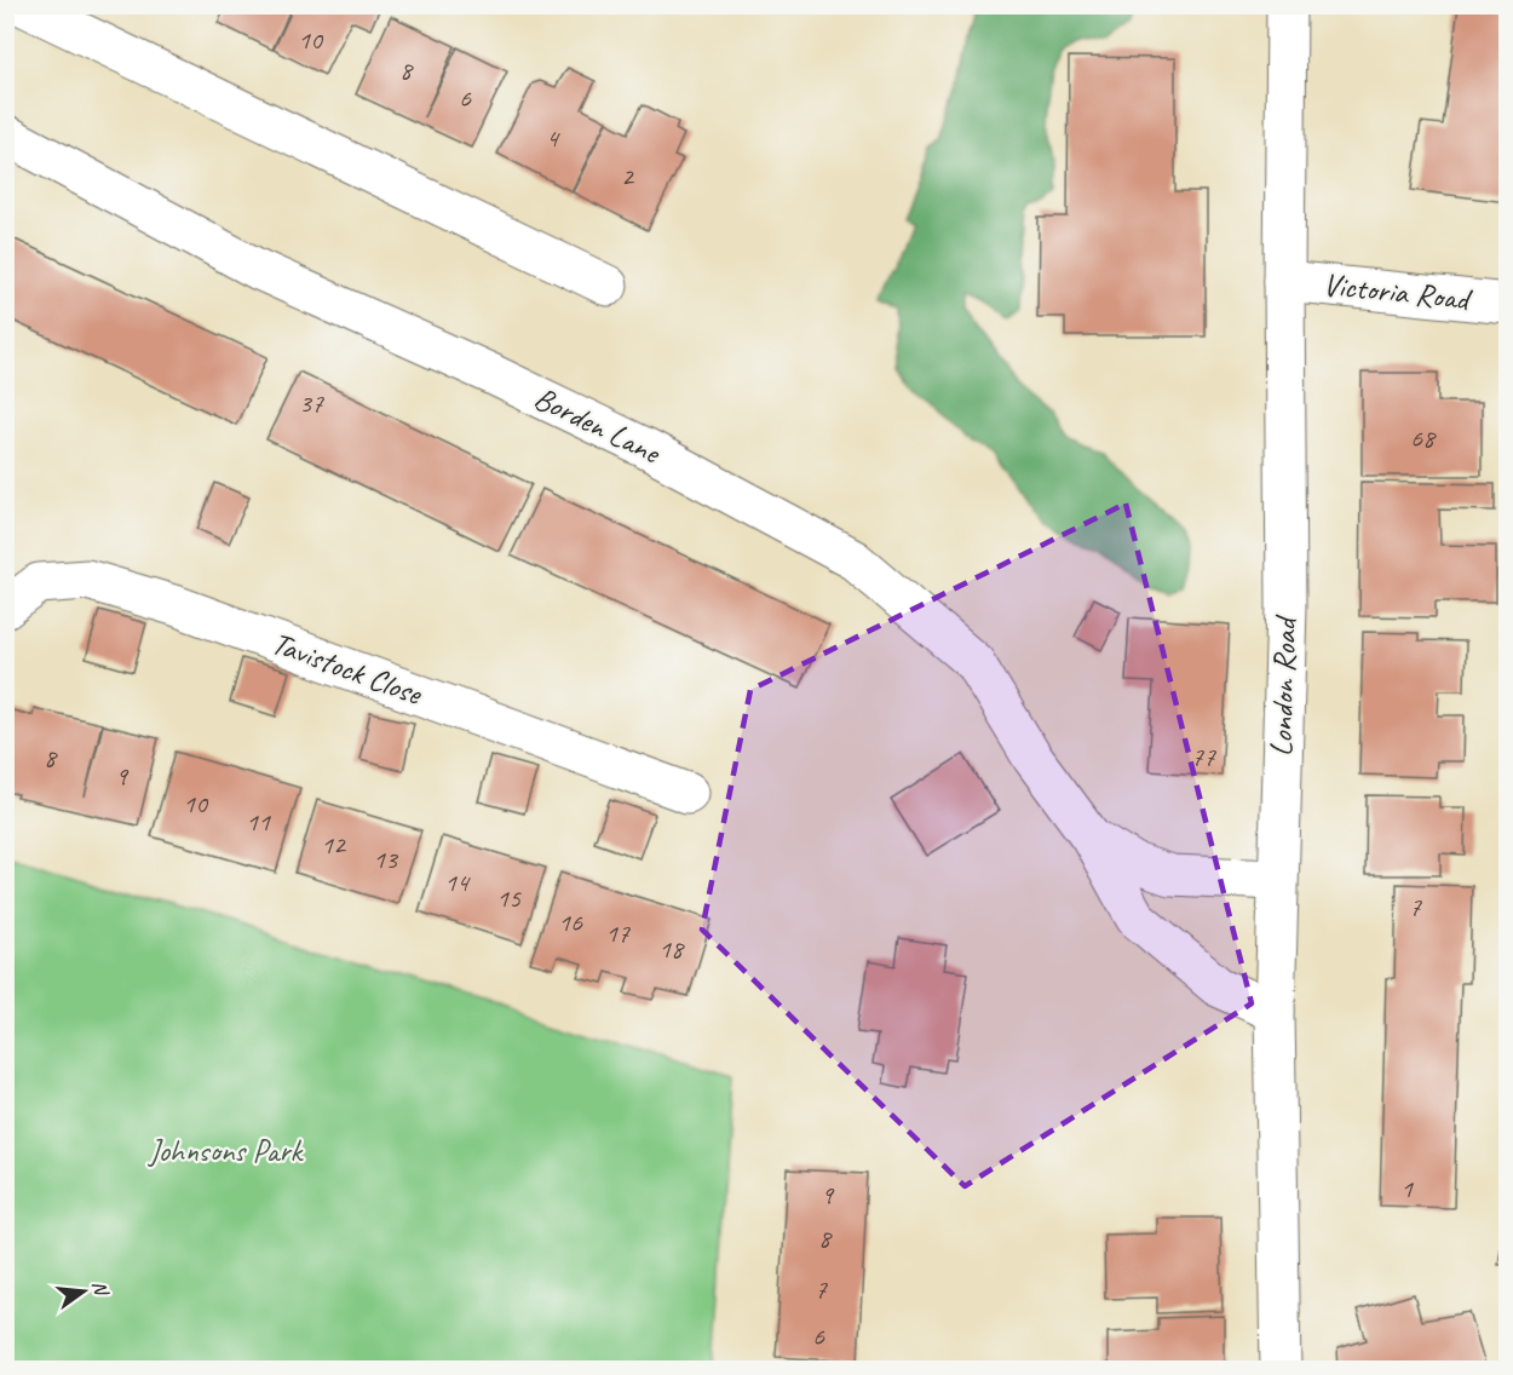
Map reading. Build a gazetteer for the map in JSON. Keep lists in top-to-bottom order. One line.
{"streets":{"street":["Victoria Road","Borden Lane","Tavistock Close","London Road"]},"crossings":[["Victoria Road","London Road"],["Borden Lane","London Road"]],"parks":["Johnsons Park"],"house_numbers":["10","8","6","4","2","37","68","77","8","9","10","11","12","13","14","15","7","16","17","18","1","9","8","7","6"],"north":"right"}
